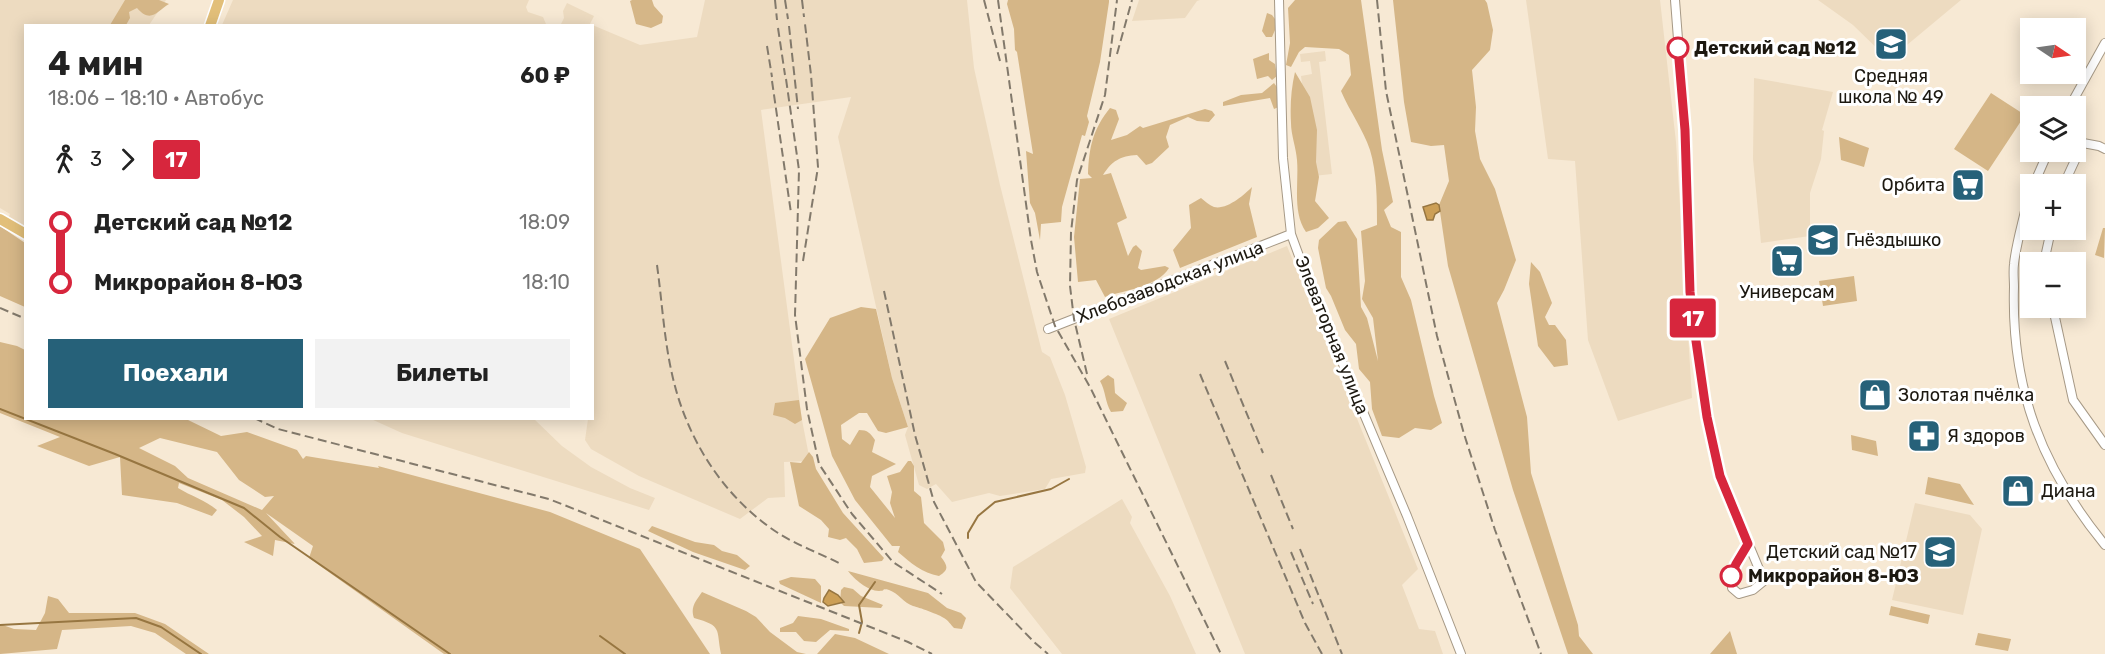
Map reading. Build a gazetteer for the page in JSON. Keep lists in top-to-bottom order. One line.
{"streets":{"street":["Хлебозаводская улица","Элеваторная улица"]},"crossings":[["Хлебозаводская улица","Элеваторная улица"]],"places":{"school or university":["Средняя школа № 49","Гнёздышко","Детский сад №17"],"other":["Детский сад №12","Микрорайон 8-ЮЗ"],"supermarket":["Орбита","Универсам"],"shop":["Золотая пчёлка","Диана"],"pharmacy":["Я здоров"]},"lines":["bus line 17"],"north":"right","page":{"on_map":"17","map_buttons":["+","−"],"heading":["4 мин","18:06 – 18:10 · Автобус","60 ₽"],"legs":["3","17"],"list":[{"name":"Детский сад №12","value":"18:09"},{"name":"Микрорайон 8-ЮЗ","value":"18:10"}],"buttons":["Поехали","Билеты"]}}
